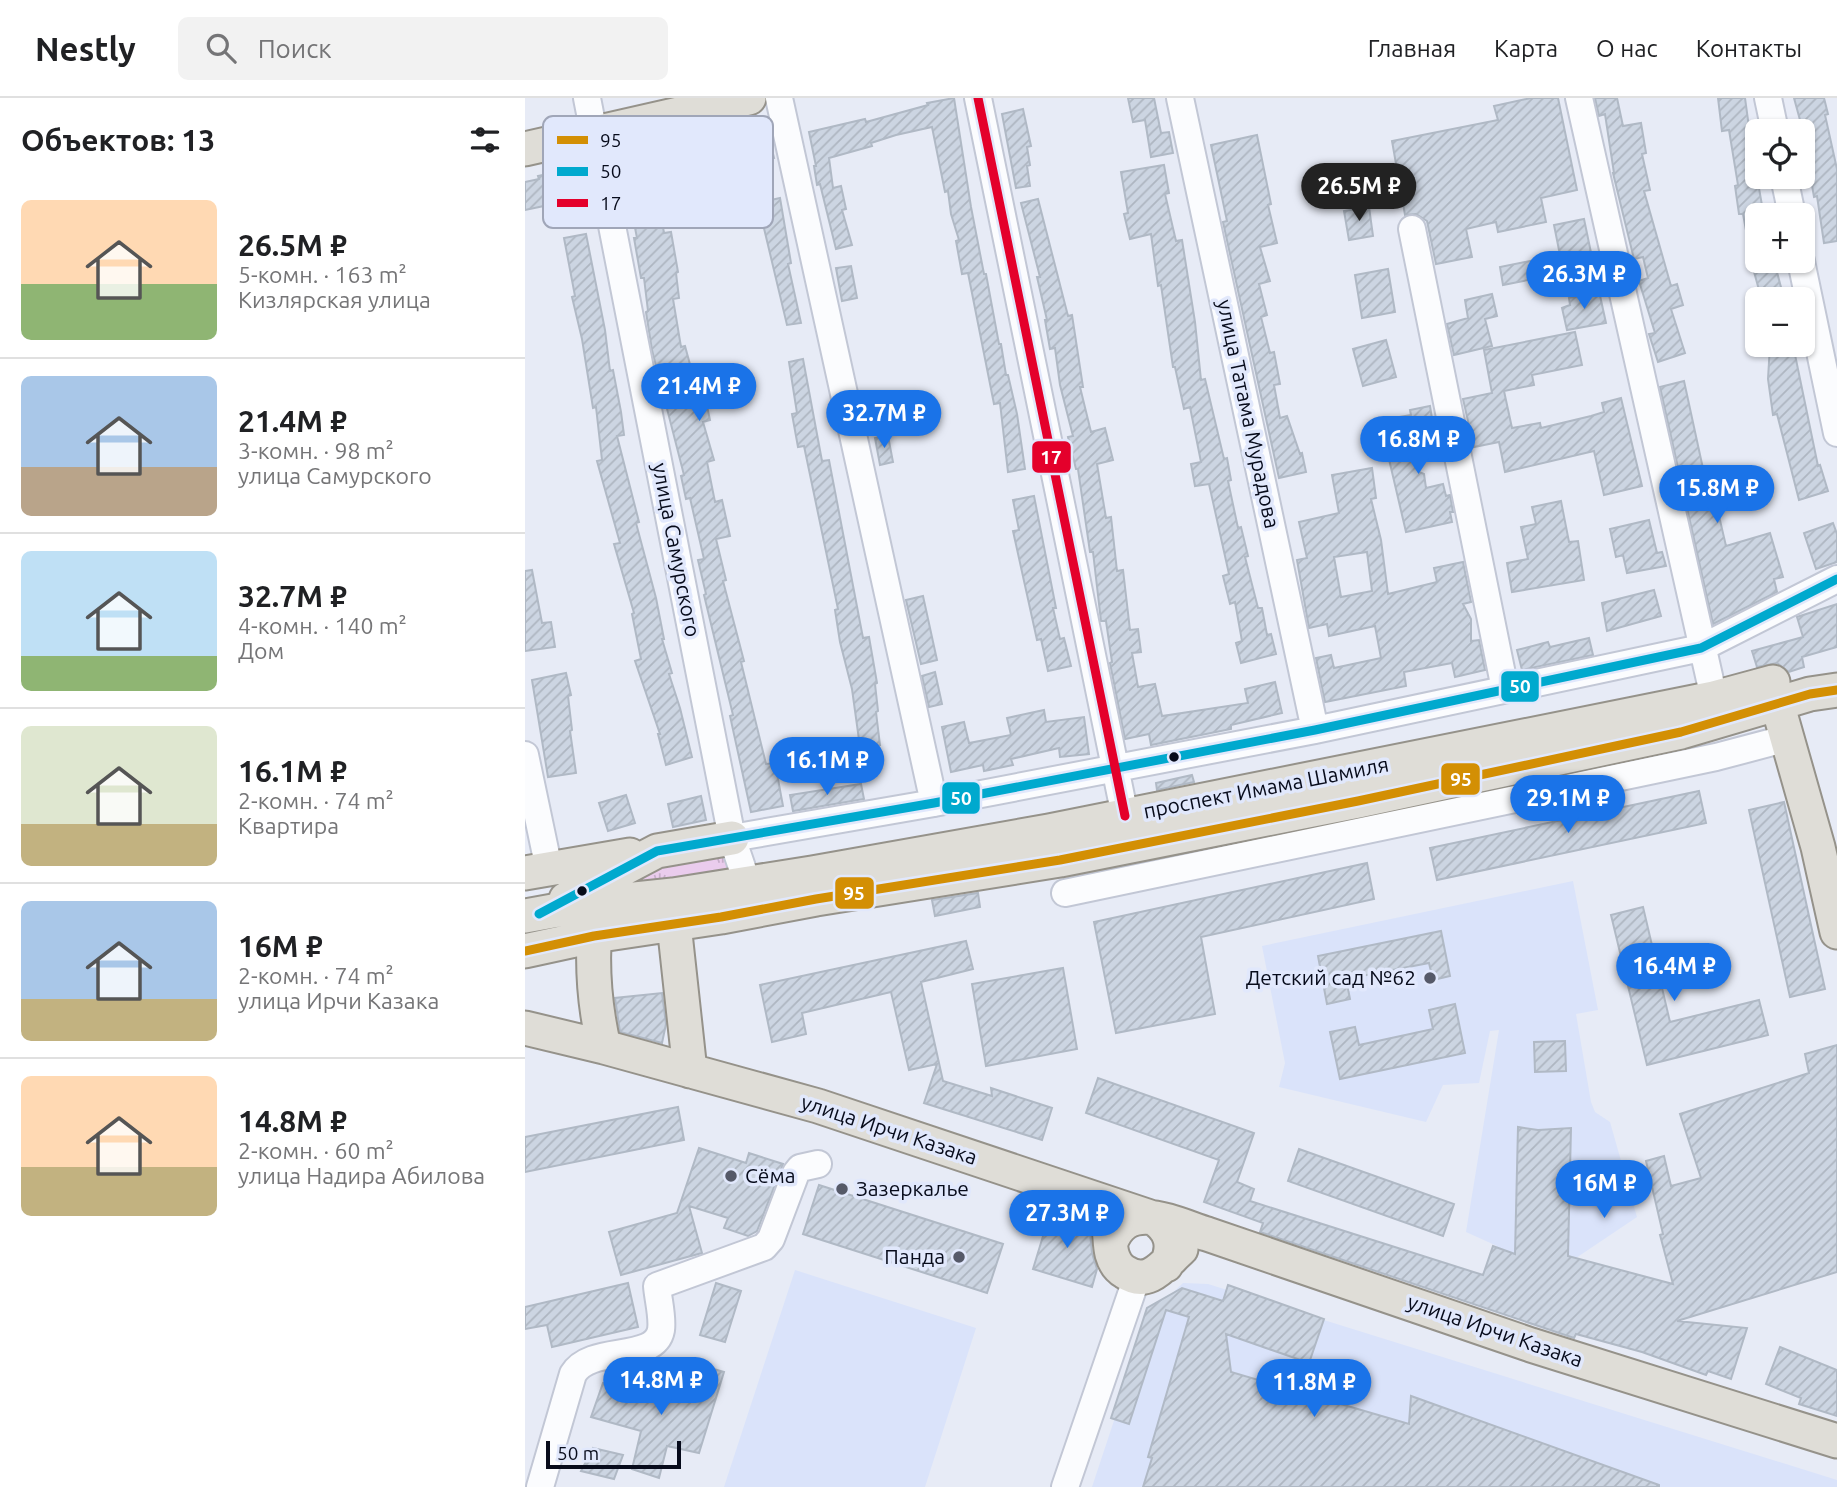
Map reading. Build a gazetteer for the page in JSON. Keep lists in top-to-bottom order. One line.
{"streets":{"main road":["проспект Имама Шамиля","улица Ирчи Казака"],"street":["улица Татама Мурадова","улица Самурского"]},"crossings":[["улица Самурского","проспект Имама Шамиля"]],"places":["Детский сад №62","Сёма","Зазеркалье","Панда"],"lines":["transit line 17","transit line 50","transit line 95"],"legend":["95","50","17"],"scale_bar":"50 m","page":{"header":"Nestly","search":"Поиск","nav":["Главная","Карта","О нас","Контакты"],"heading":"Объектов: 13","map_buttons":["+","−"],"price":["26.5M ₽","26.3M ₽","21.4M ₽","32.7M ₽","16.8M ₽","15.8M ₽","16.1M ₽","29.1M ₽","16.4M ₽","16M ₽","27.3M ₽","14.8M ₽","11.8M ₽"],"list":[{"name":"26.5M ₽","note":"5-комн. · 163 m² · Кизлярская улица"},{"name":"21.4M ₽","note":"3-комн. · 98 m² · улица Самурского"},{"name":"32.7M ₽","note":"4-комн. · 140 m² · Дом"},{"name":"16.1M ₽","note":"2-комн. · 74 m² · Квартира"},{"name":"16M ₽","note":"2-комн. · 74 m² · улица Ирчи Казака"},{"name":"14.8M ₽","note":"2-комн. · 60 m² · улица Надира Абилова"}],"scale":"50 m"}}
